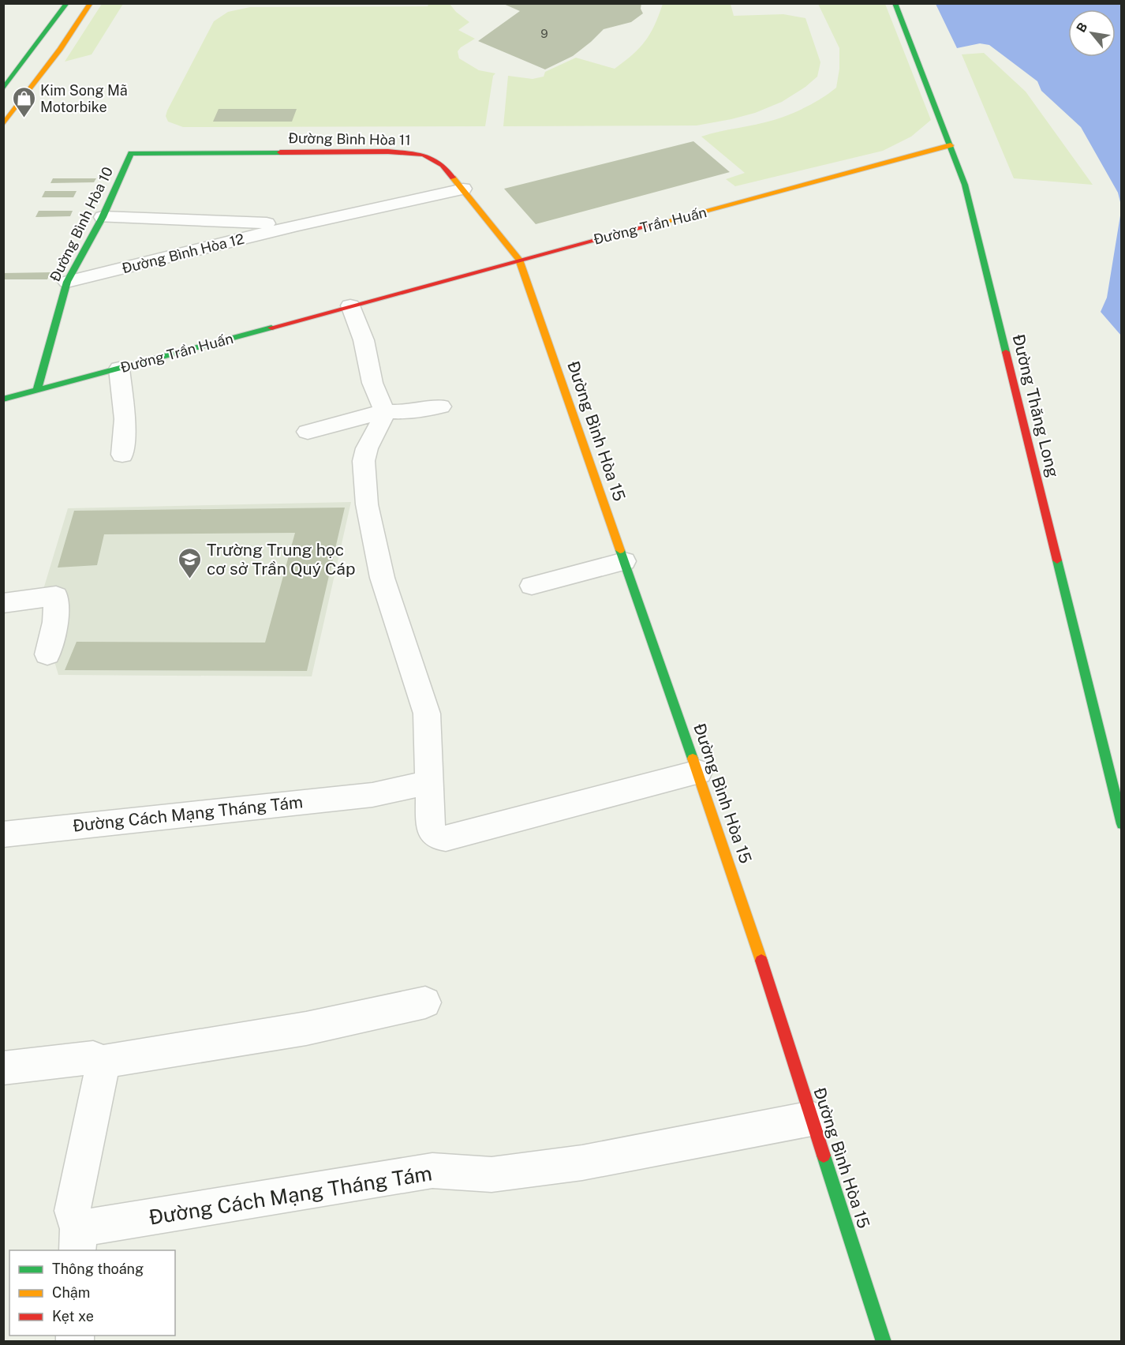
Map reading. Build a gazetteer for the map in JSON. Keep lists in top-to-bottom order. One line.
{"streets":{"main road":["Đường Bình Hòa 11","Đường Bình Hòa 10","Đường Trần Huấn","Đường Thăng Long","Đường Bình Hòa 15"],"street":["Đường Bình Hòa 12","Đường Cách Mạng Tháng Tám"]},"crossings":[["Đường Bình Hòa 11","Đường Bình Hòa 10"],["Đường Bình Hòa 11","Đường Trần Huấn"],["Đường Bình Hòa 11","Đường Bình Hòa 12"],["Đường Bình Hòa 11","Đường Bình Hòa 15"],["Đường Bình Hòa 10","Đường Trần Huấn"],["Đường Bình Hòa 10","Đường Bình Hòa 12"],["Đường Trần Huấn","Đường Thăng Long"],["Đường Trần Huấn","Đường Bình Hòa 15"],["Đường Bình Hòa 15","Đường Cách Mạng Tháng Tám"]],"places":{"shop":["Kim Song Mã Motorbike"],"school or university":["Trường Trung học cơ sở Trần Quý Cáp"]},"house_numbers":["9"],"legend":["Thông thoáng","Chậm","Kẹt xe"],"north":"top left"}
